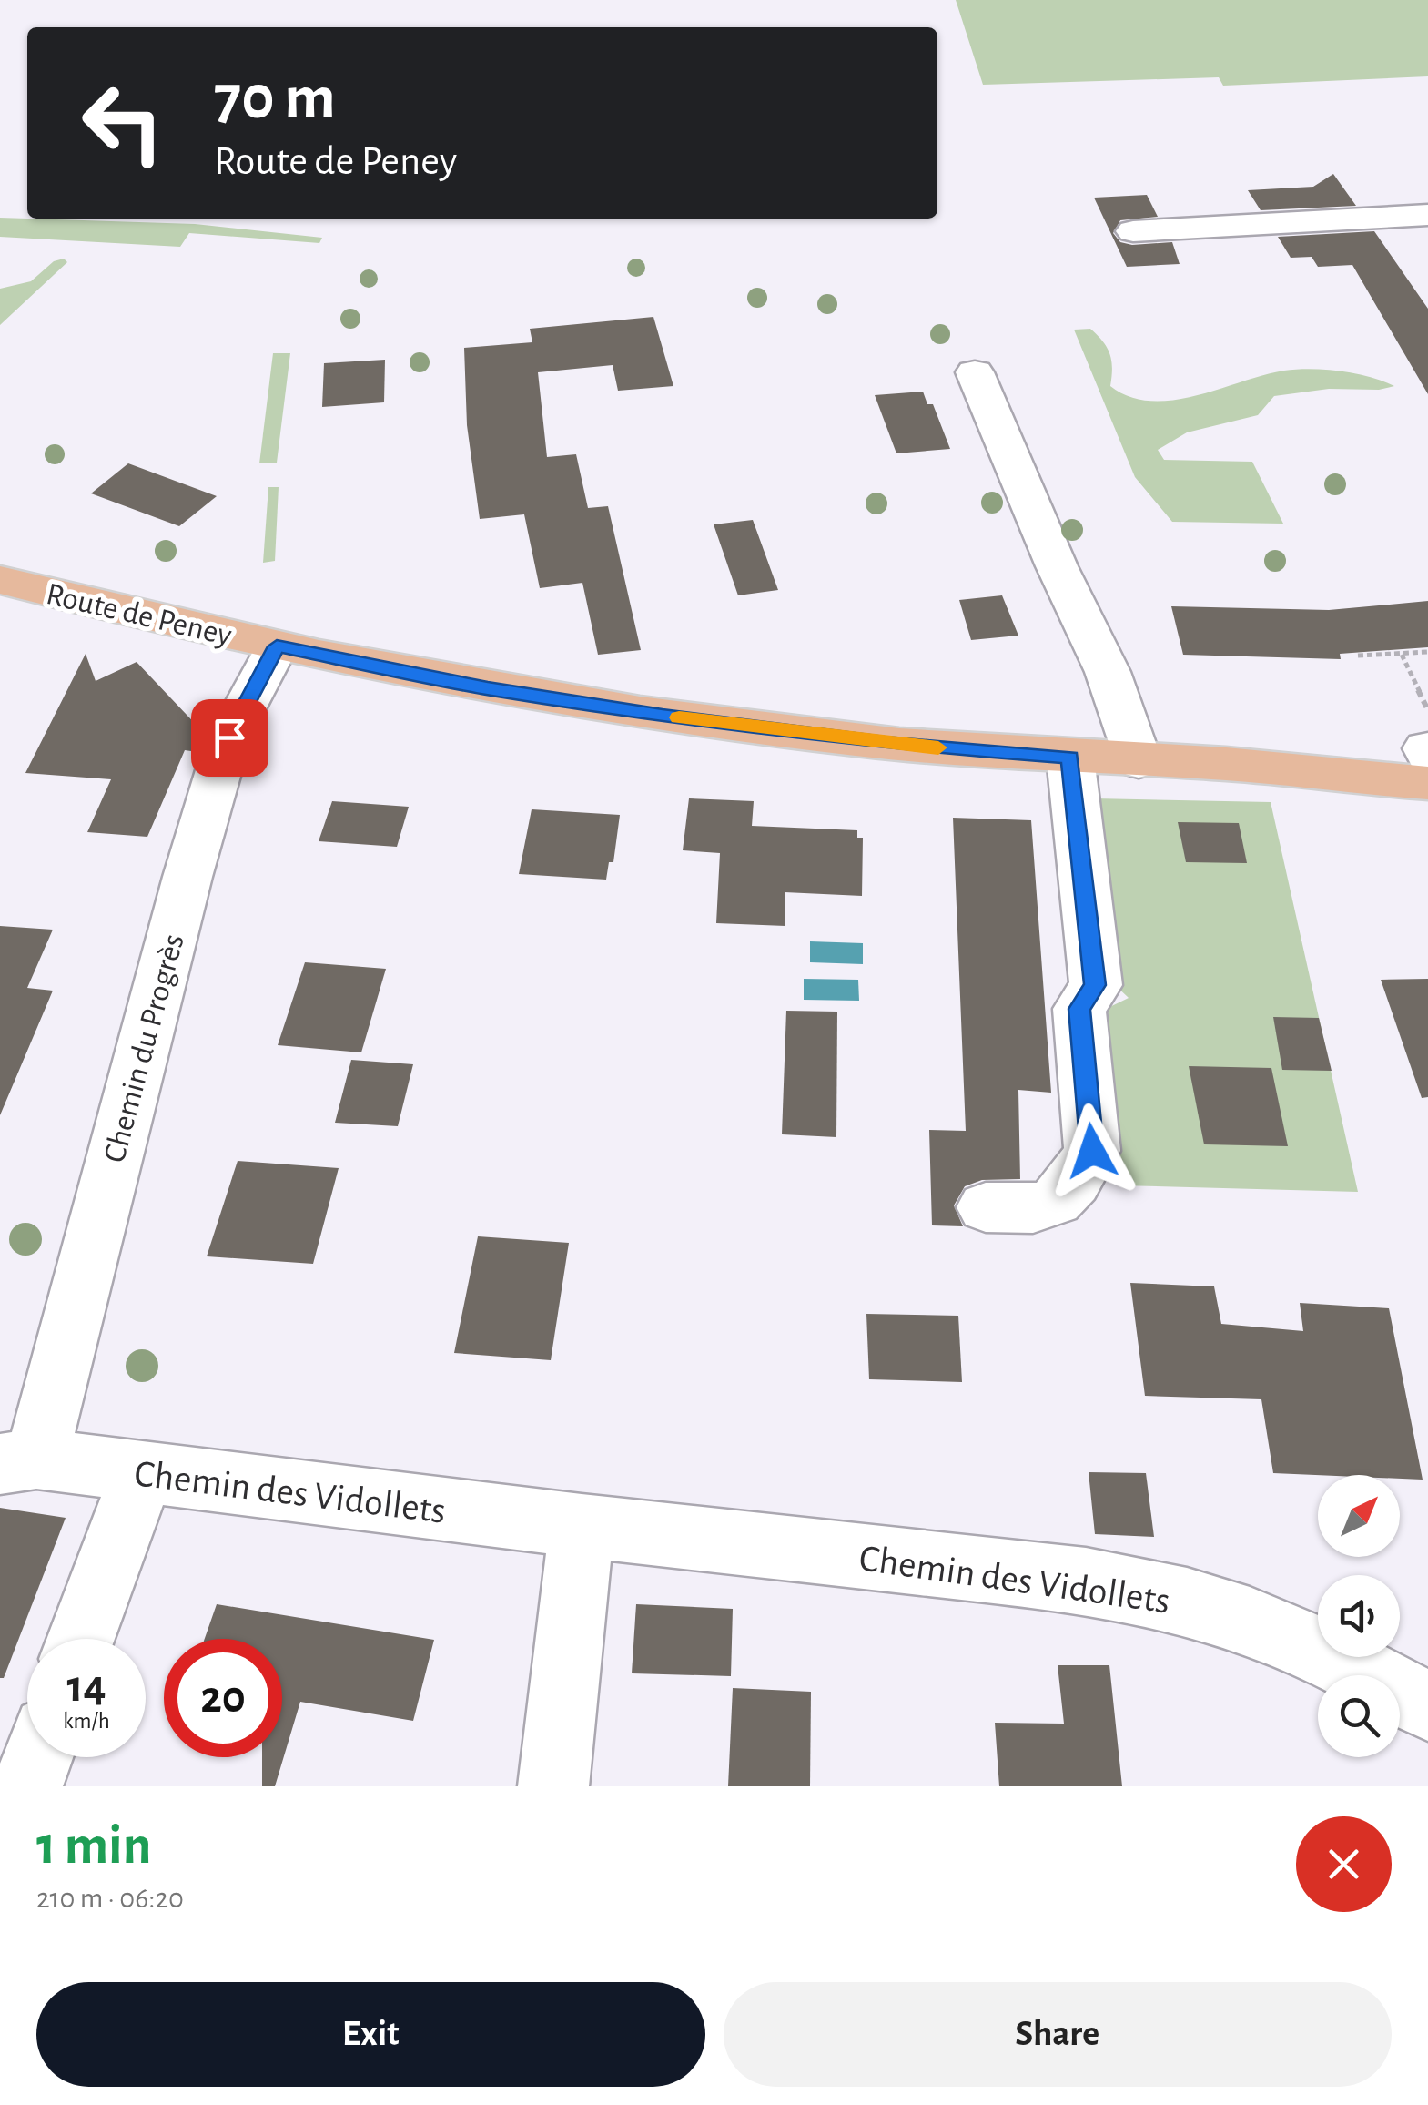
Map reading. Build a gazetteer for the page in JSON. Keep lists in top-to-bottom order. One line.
{"streets":{"main road":["Route de Peney"],"street":["Chemin du Progrès","Chemin des Vidollets"]},"crossings":[["Route de Peney","Chemin du Progrès"],["Chemin du Progrès","Chemin des Vidollets"]],"north":"top right","page":{"turn":["70 m","Route de Peney"],"speed":"14 km/h","limit":"20","heading":["1 min","210 m · 06:20"],"buttons":["Exit","Share"]}}
